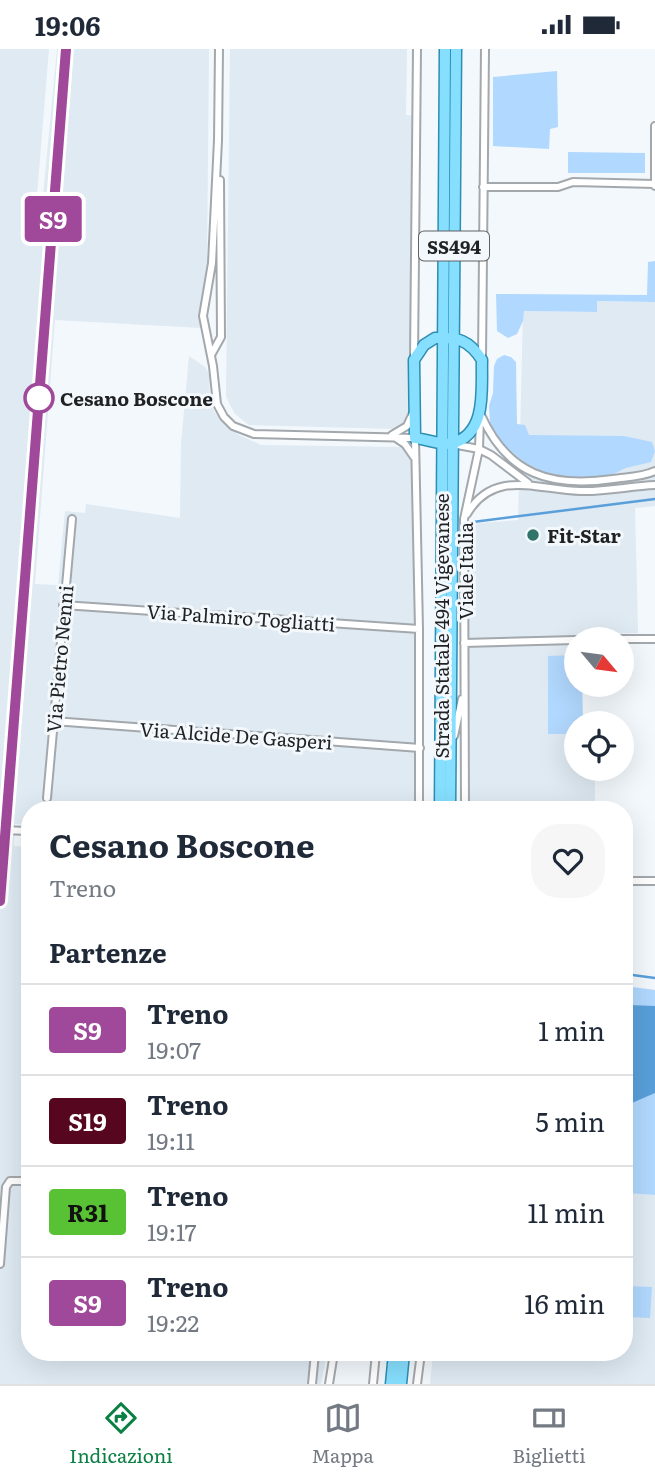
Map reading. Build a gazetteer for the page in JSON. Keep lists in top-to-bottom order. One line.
{"streets":{"main road":["SS494","Strada Statale 494 Vigevanese"],"street":["Viale Italia","Via Palmiro Togliatti","Via Pietro Nenni","Via Alcide De Gasperi"]},"crossings":[["SS494","Strada Statale 494 Vigevanese"],["Viale Italia","Strada Statale 494 Vigevanese"],["Via Palmiro Togliatti","Via Pietro Nenni"],["Via Pietro Nenni","Via Alcide De Gasperi"]],"places":["Cesano Boscone","Fit-Star"],"north":"bottom right","page":{"status":"19:06","on_map":"S9","heading":[["Cesano Boscone","Treno"],"Partenze"],"list":[{"mark":"S9","name":"Treno","note":"19:07","value":"1 min"},{"mark":"S19","name":"Treno","note":"19:11","value":"5 min"},{"mark":"R31","name":"Treno","note":"19:17","value":"11 min"},{"mark":"S9","name":"Treno","note":"19:22","value":"16 min"}],"tabs":["Indicazioni","Mappa","Biglietti"]}}
